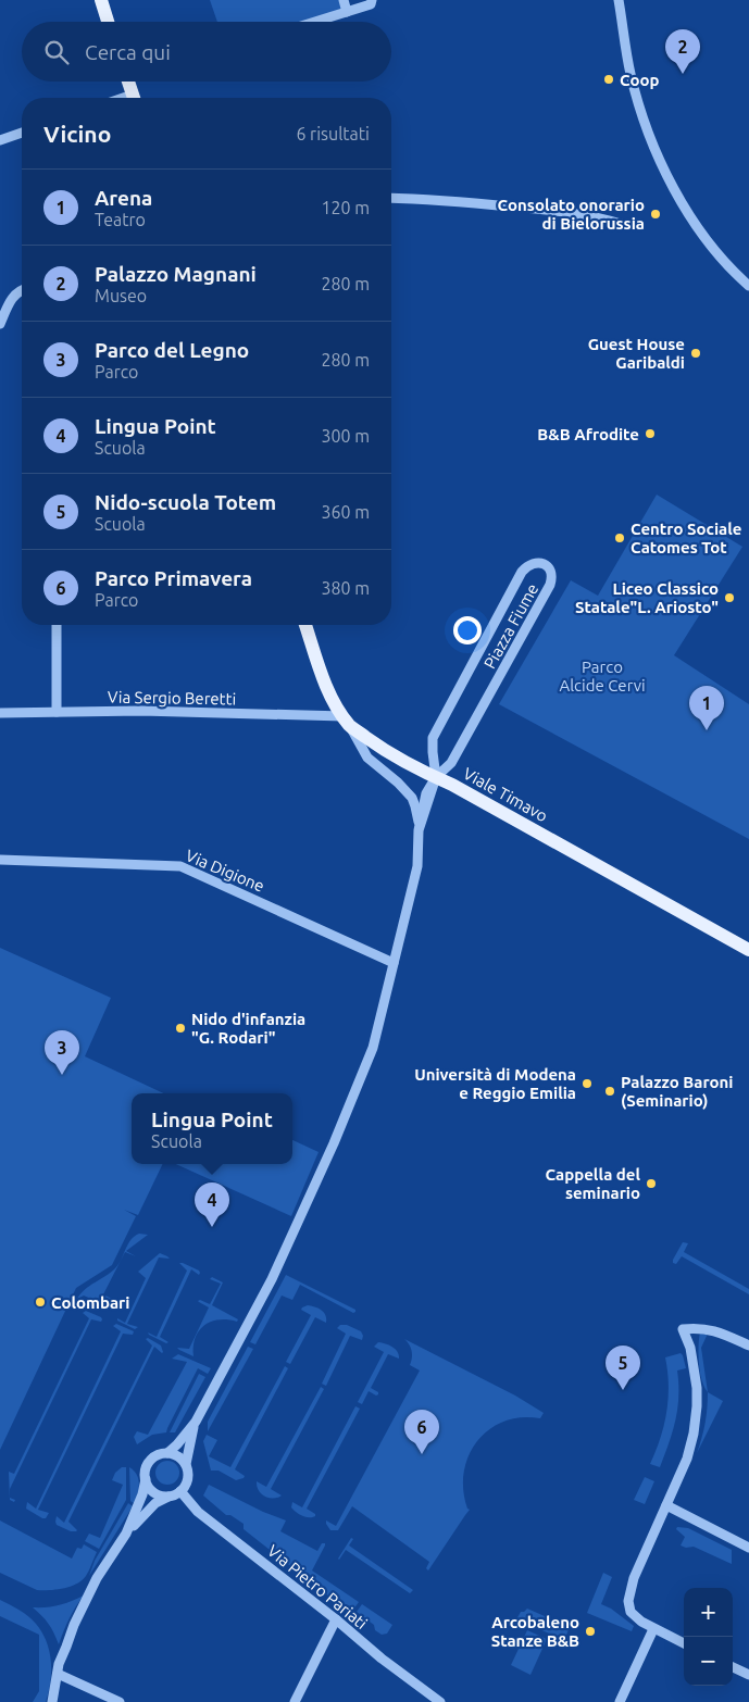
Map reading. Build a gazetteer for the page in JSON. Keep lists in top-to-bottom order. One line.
{"streets":{"main road":["Viale Timavo"],"street":["Piazza Fiume","Via Sergio Beretti","Via Digione","Via Pietro Pariati"]},"crossings":[["Piazza Fiume","Viale Timavo"],["Via Sergio Beretti","Viale Timavo"]],"parks":["Parco Alcide Cervi"],"places":["Coop","Consolato onorario di Bielorussia","Guest House Garibaldi","B&B Afrodite","Centro Sociale Catomes Tot","Liceo Classico Statale\"L. Ariosto\"","Nido d'infanzia \"G. Rodari\"","Università di Modena e Reggio Emilia","Palazzo Baroni (Seminario)","Cappella del seminario","Colombari","Arcobaleno Stanze B&B"],"page":{"search":"Cerca qui","pins":["2","1","3","4","5","6"],"heading":["Vicino","6 risultati"],"list":[{"mark":"1","name":"Arena","note":"Teatro","value":"120 m"},{"mark":"2","name":"Palazzo Magnani","note":"Museo","value":"280 m"},{"mark":"3","name":"Parco del Legno","note":"Parco","value":"280 m"},{"mark":"4","name":"Lingua Point","note":"Scuola","value":"300 m"},{"mark":"5","name":"Nido-scuola Totem","note":"Scuola","value":"360 m"},{"mark":"6","name":"Parco Primavera","note":"Parco","value":"380 m"}],"popup":["Lingua Point","Scuola"],"map_buttons":["+","−"]}}
